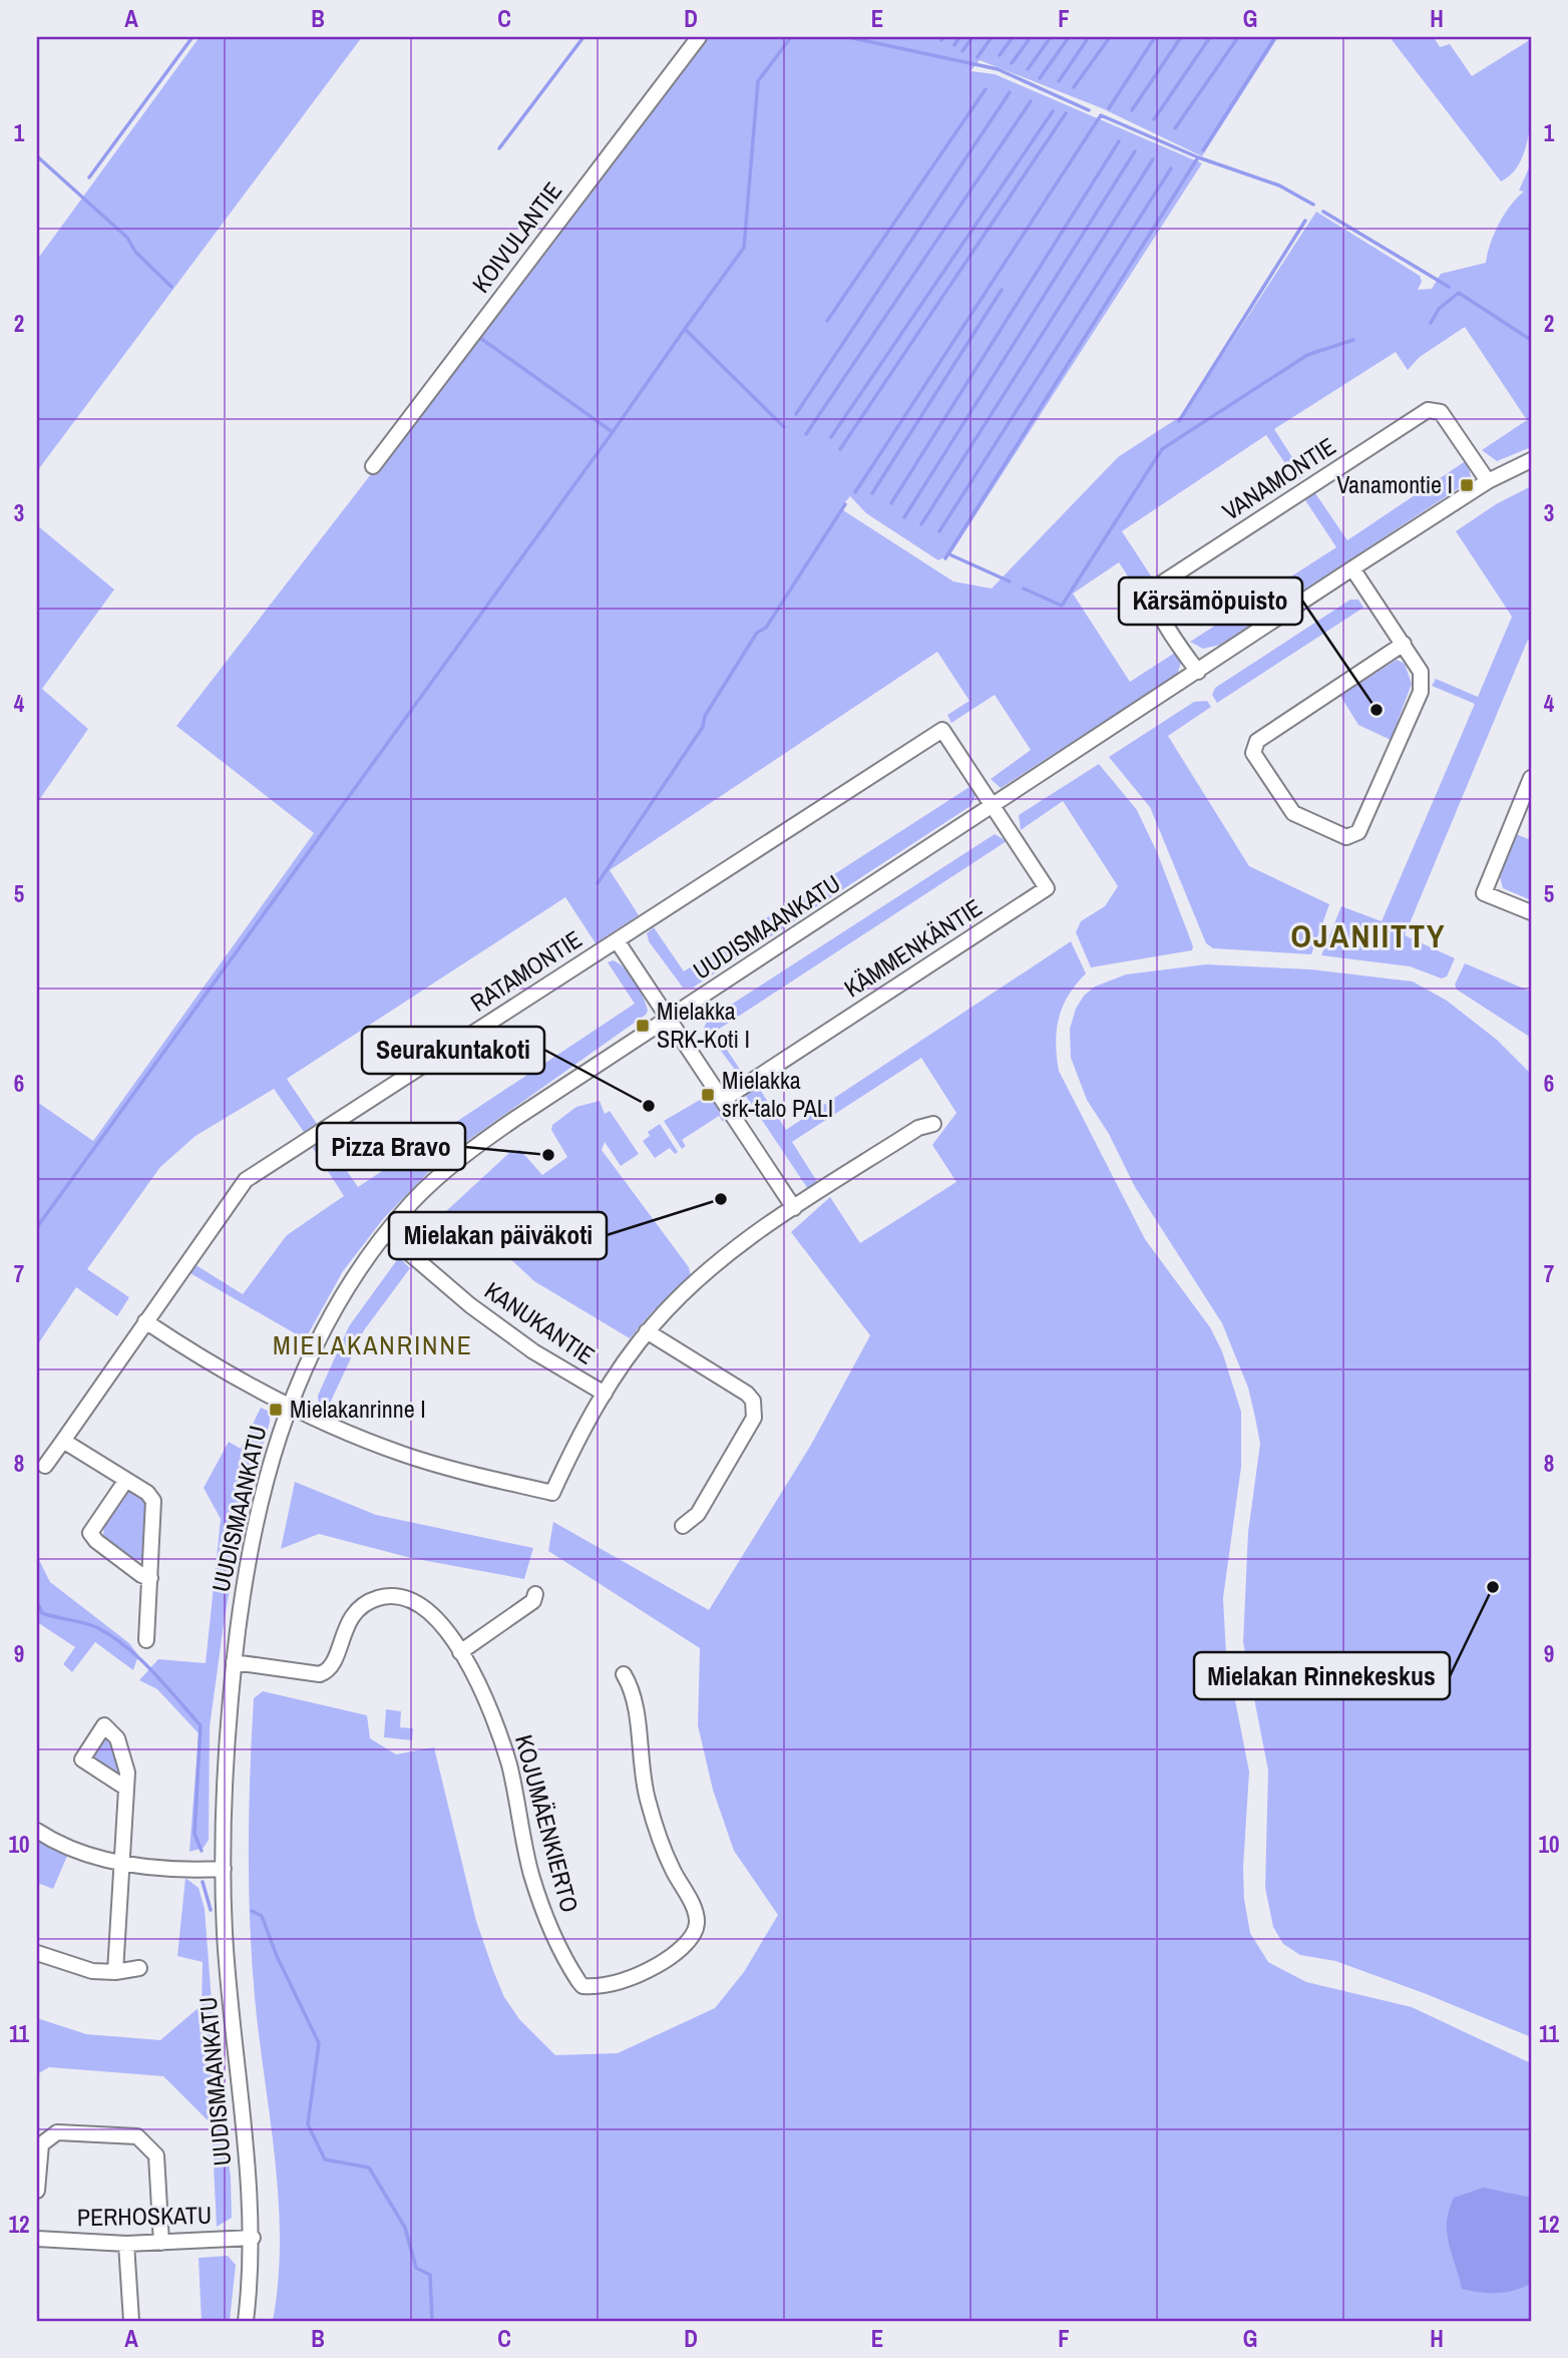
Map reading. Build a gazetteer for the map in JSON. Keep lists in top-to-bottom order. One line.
{"streets":{"street":["KOIVULANTIE","VANAMONTIE","UUDISMAANKATU","KÄMMENKÄNTIE","RATAMONTIE","KANUKANTIE","KOJUMÄENKIERTO","PERHOSKATU"]},"crossings":[["VANAMONTIE","UUDISMAANKATU"],["UUDISMAANKATU","KÄMMENKÄNTIE"],["UUDISMAANKATU","RATAMONTIE"],["UUDISMAANKATU","KANUKANTIE"],["UUDISMAANKATU","KOJUMÄENKIERTO"],["UUDISMAANKATU","PERHOSKATU"],["KÄMMENKÄNTIE","RATAMONTIE"]],"districts":["OJANIITTY","MIELAKANRINNE"],"places":{"transit":["Vanamontie I","Mielakka SRK-Koti I","Mielakka srk-talo PALI","Mielakanrinne I"],"other":["Kärsämöpuisto","Seurakuntakoti","Pizza Bravo","Mielakan päiväkoti","Mielakan Rinnekeskus"]},"grid":{"columns":["A","B","C","D","E","F","G","H"],"rows":["1","2","3","4","5","6","7","8","9","10","11","12"]}}
